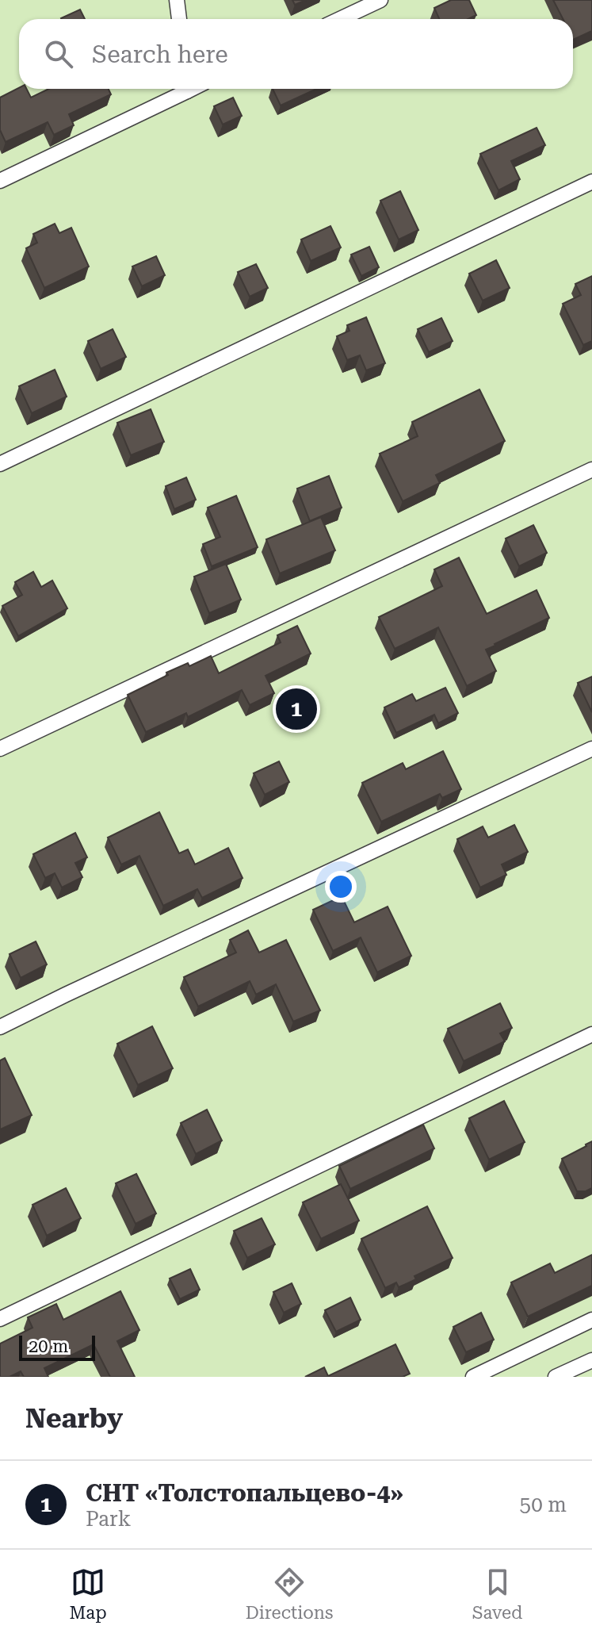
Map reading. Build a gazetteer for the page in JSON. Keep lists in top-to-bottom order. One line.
{"scale_bar":"20 m","page":{"search":"Search here","pins":"1","scale":"20 m","heading":"Nearby","list":[{"mark":"1","name":"СНТ «Толстопальцево-4»","note":"Park","value":"50 m"}],"nav":["Map","Directions","Saved"]}}
